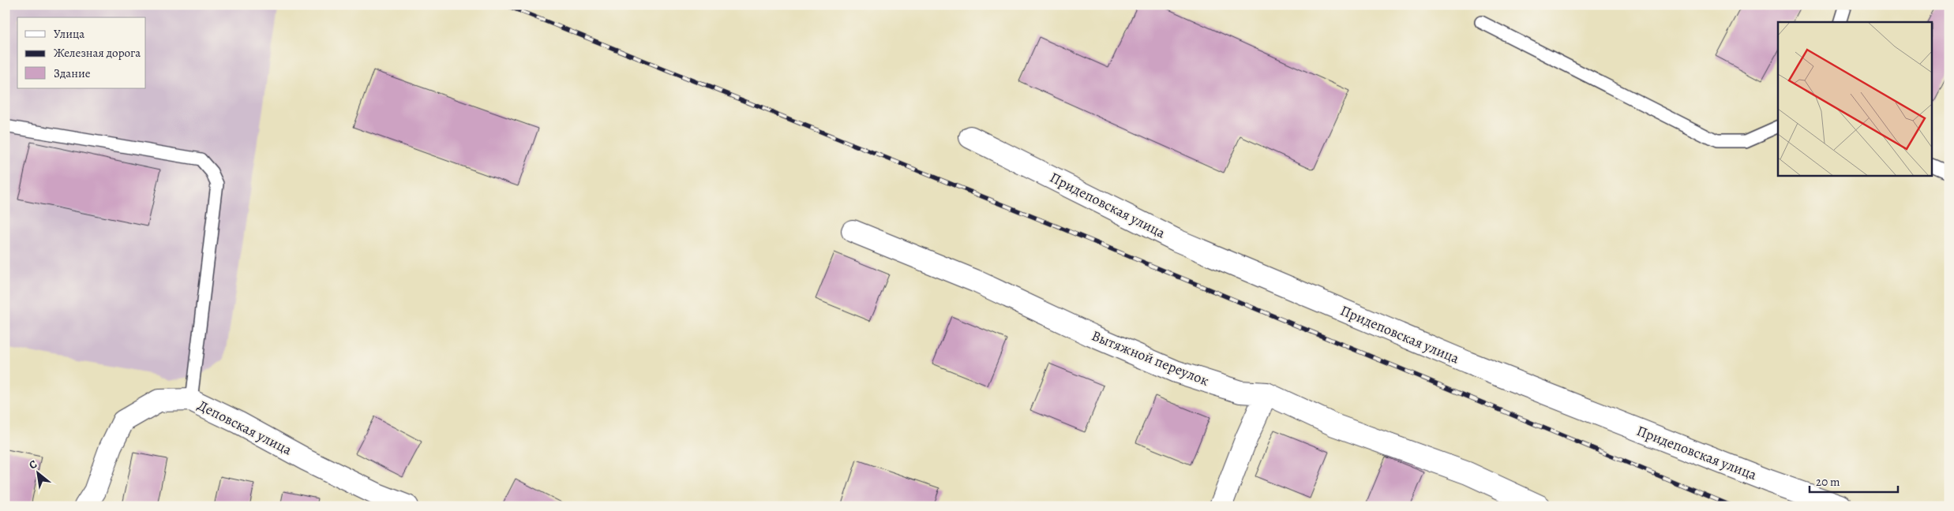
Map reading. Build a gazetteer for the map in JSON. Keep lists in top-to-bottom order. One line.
{"streets":{"street":["Придеповская улица","Вытяжной переулок","Деповская улица"]},"legend":["Улица","Железная дорога","Здание"],"scale_bar":"20 m","north":"top left"}
